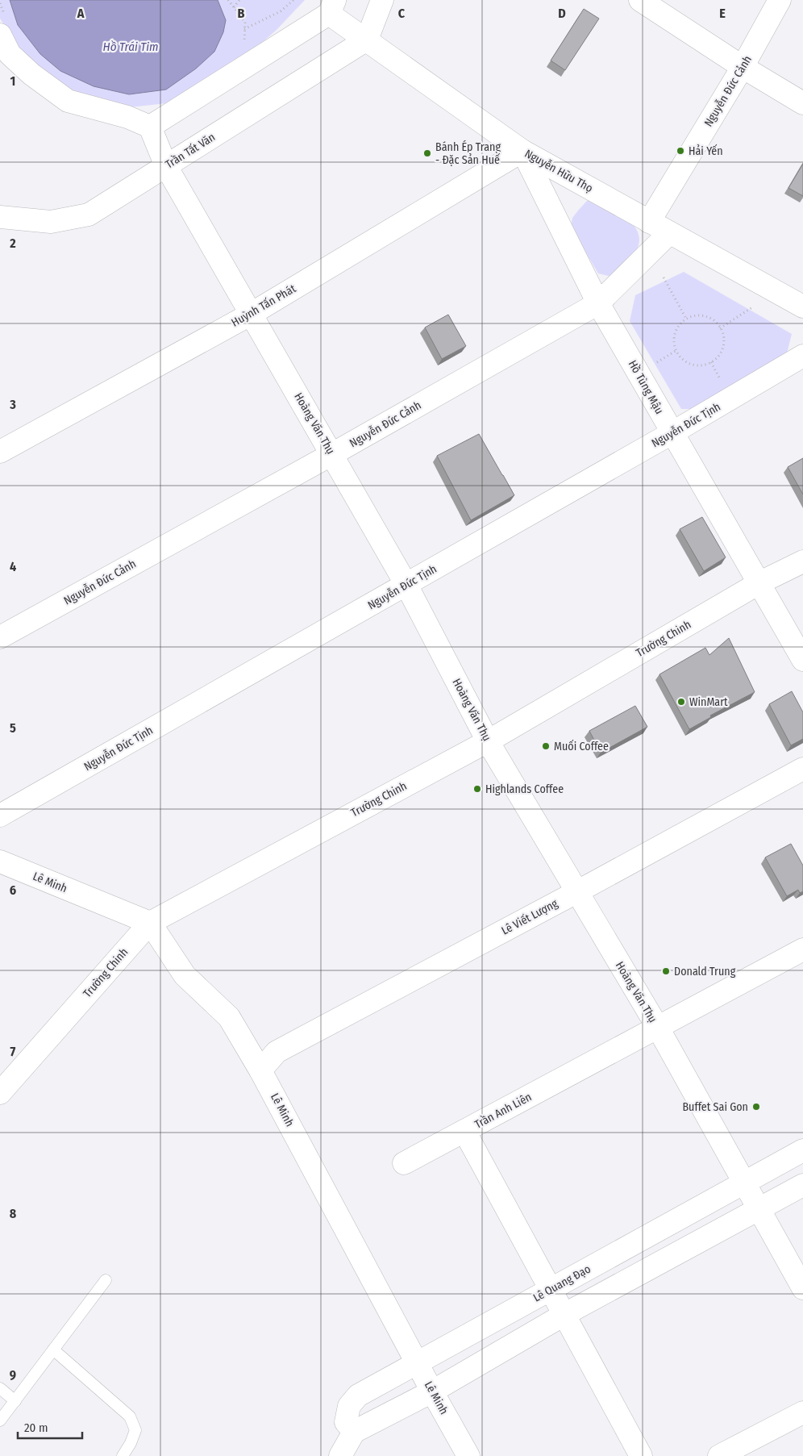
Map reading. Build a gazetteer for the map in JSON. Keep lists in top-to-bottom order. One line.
{"streets":{"street":["Nguyễn Đức Cảnh","Trần Tất Văn","Nguyễn Hữu Thọ","Huỳnh Tấn Phát","Hồ Tùng Mậu","Hoàng Văn Thụ","Nguyễn Đức Tịnh","Trường Chinh","Lê Minh","Lê Viết Lượng","Trần Anh Liên","Lê Quang Đạo"]},"crossings":[["Nguyễn Đức Cảnh","Nguyễn Hữu Thọ"],["Nguyễn Đức Cảnh","Hồ Tùng Mậu"],["Nguyễn Đức Cảnh","Hoàng Văn Thụ"],["Trần Tất Văn","Nguyễn Hữu Thọ"],["Trần Tất Văn","Hoàng Văn Thụ"],["Nguyễn Hữu Thọ","Huỳnh Tấn Phát"],["Nguyễn Hữu Thọ","Hồ Tùng Mậu"],["Huỳnh Tấn Phát","Hồ Tùng Mậu"],["Huỳnh Tấn Phát","Hoàng Văn Thụ"],["Hồ Tùng Mậu","Nguyễn Đức Tịnh"],["Hồ Tùng Mậu","Trường Chinh"],["Hoàng Văn Thụ","Nguyễn Đức Tịnh"],["Hoàng Văn Thụ","Trường Chinh"],["Hoàng Văn Thụ","Lê Viết Lượng"],["Hoàng Văn Thụ","Trần Anh Liên"],["Hoàng Văn Thụ","Lê Quang Đạo"],["Trường Chinh","Lê Minh"],["Lê Minh","Lê Viết Lượng"],["Lê Minh","Lê Quang Đạo"],["Trần Anh Liên","Lê Quang Đạo"]],"water":["Hồ Trái Tim"],"places":["Hải Yến","Bánh Ép Trang - Đặc Sản Huế","WinMart","Muối Coffee","Highlands Coffee","Donald Trung","Buffet Sai Gon"],"scale_bar":"20 m","grid":{"columns":["A","B","C","D","E"],"rows":["1","2","3","4","5","6","7","8","9"]}}
